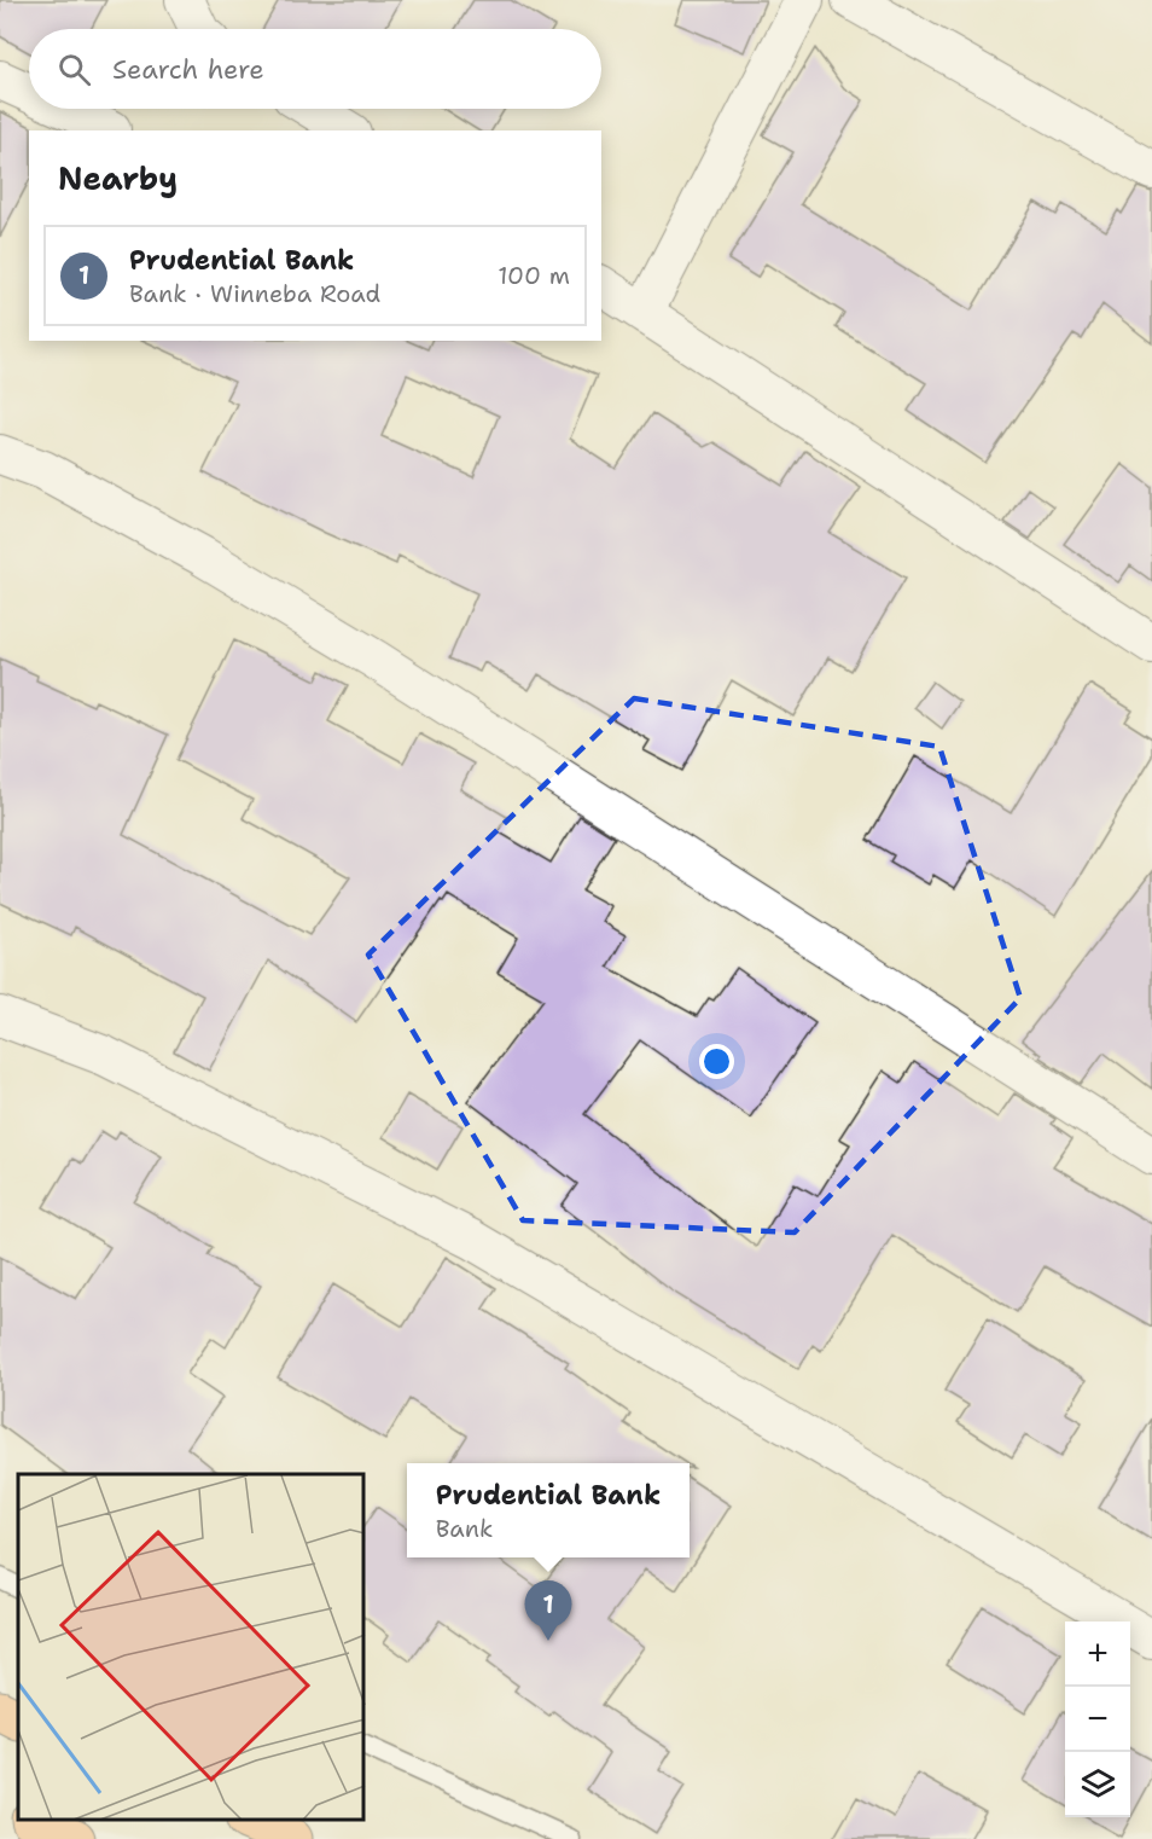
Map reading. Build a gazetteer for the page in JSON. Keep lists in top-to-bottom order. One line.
{"page":{"search":"Search here","heading":"Nearby","list":[{"mark":"1","name":"Prudential Bank","note":"Bank · Winneba Road","value":"100 m"}],"popup":["Prudential Bank","Bank"],"pins":"1","map_buttons":["+","−"]}}
